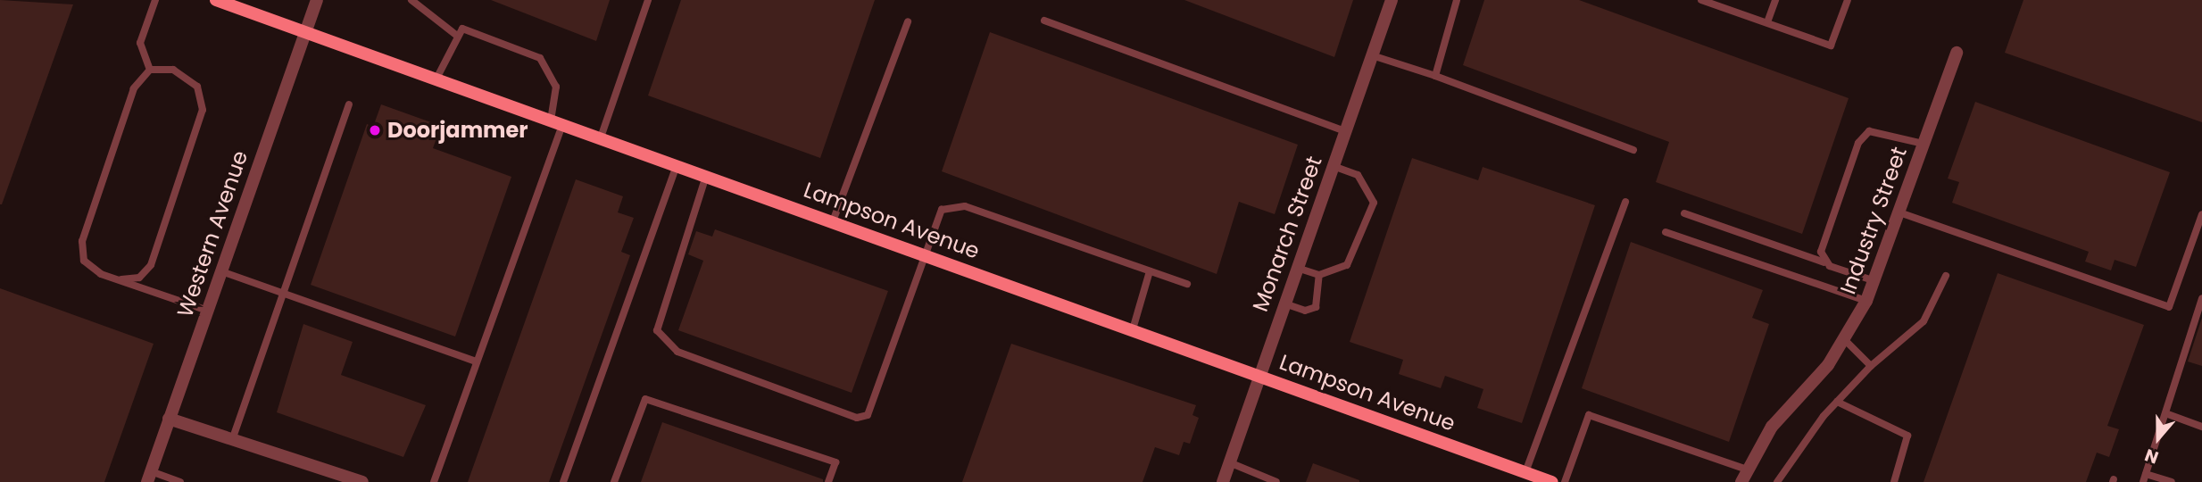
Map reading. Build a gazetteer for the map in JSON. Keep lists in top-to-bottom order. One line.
{"streets":{"main road":["Lampson Avenue"],"street":["Industry Street","Western Avenue","Monarch Street"]},"crossings":[["Lampson Avenue","Western Avenue"],["Lampson Avenue","Monarch Street"]],"places":["Doorjammer"],"north":"bottom"}
